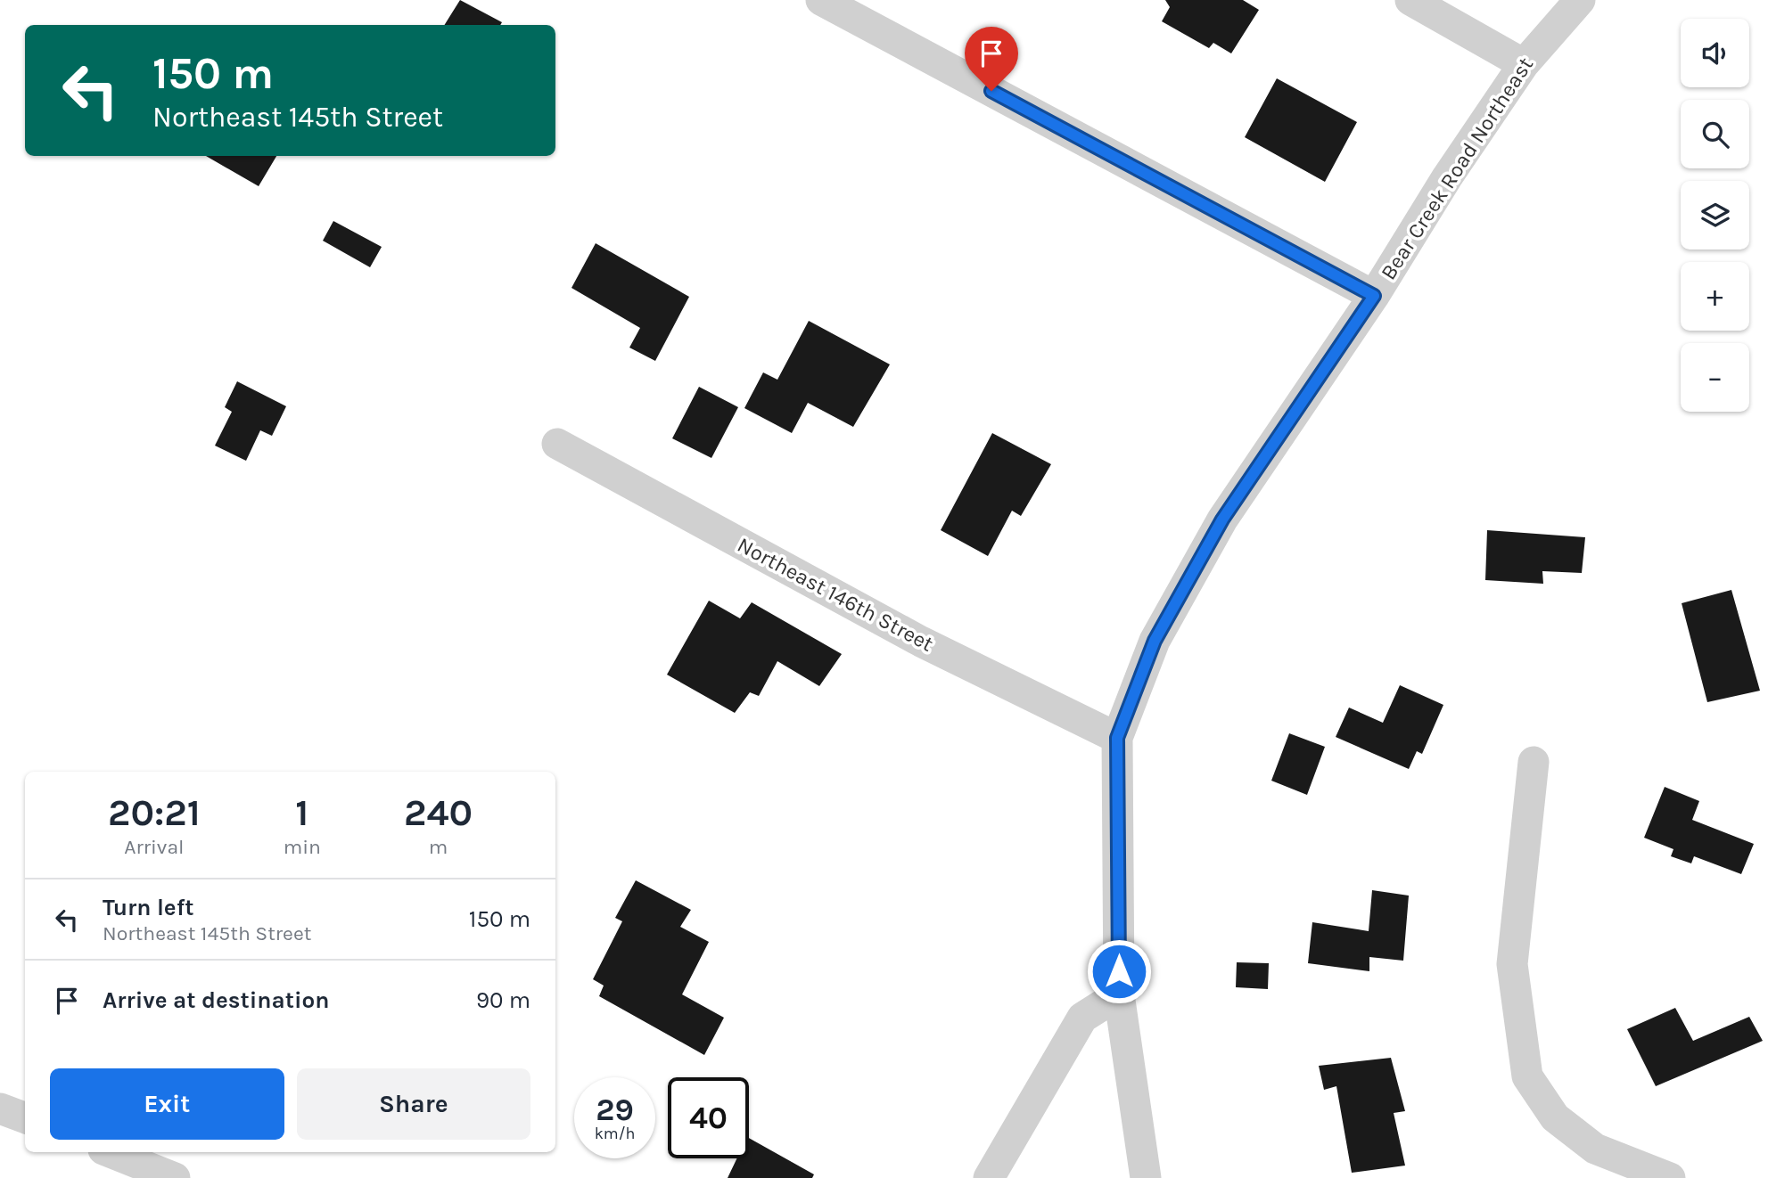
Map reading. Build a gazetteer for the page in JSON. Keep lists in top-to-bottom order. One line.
{"streets":{"street":["Bear Creek Road Northeast","Northeast 146th Street"]},"crossings":[["Bear Creek Road Northeast","Northeast 146th Street"]],"page":{"map_buttons":["+","−"],"turn":["150 m","Northeast 145th Street"],"eta":["20:21","Arrival","1","min","240","m"],"list":[{"name":"Turn left","note":"Northeast 145th Street","value":"150 m"},{"name":"Arrive at destination","value":"90 m"}],"buttons":["Exit","Share"],"speed":"29 km/h","limit":"40"}}
